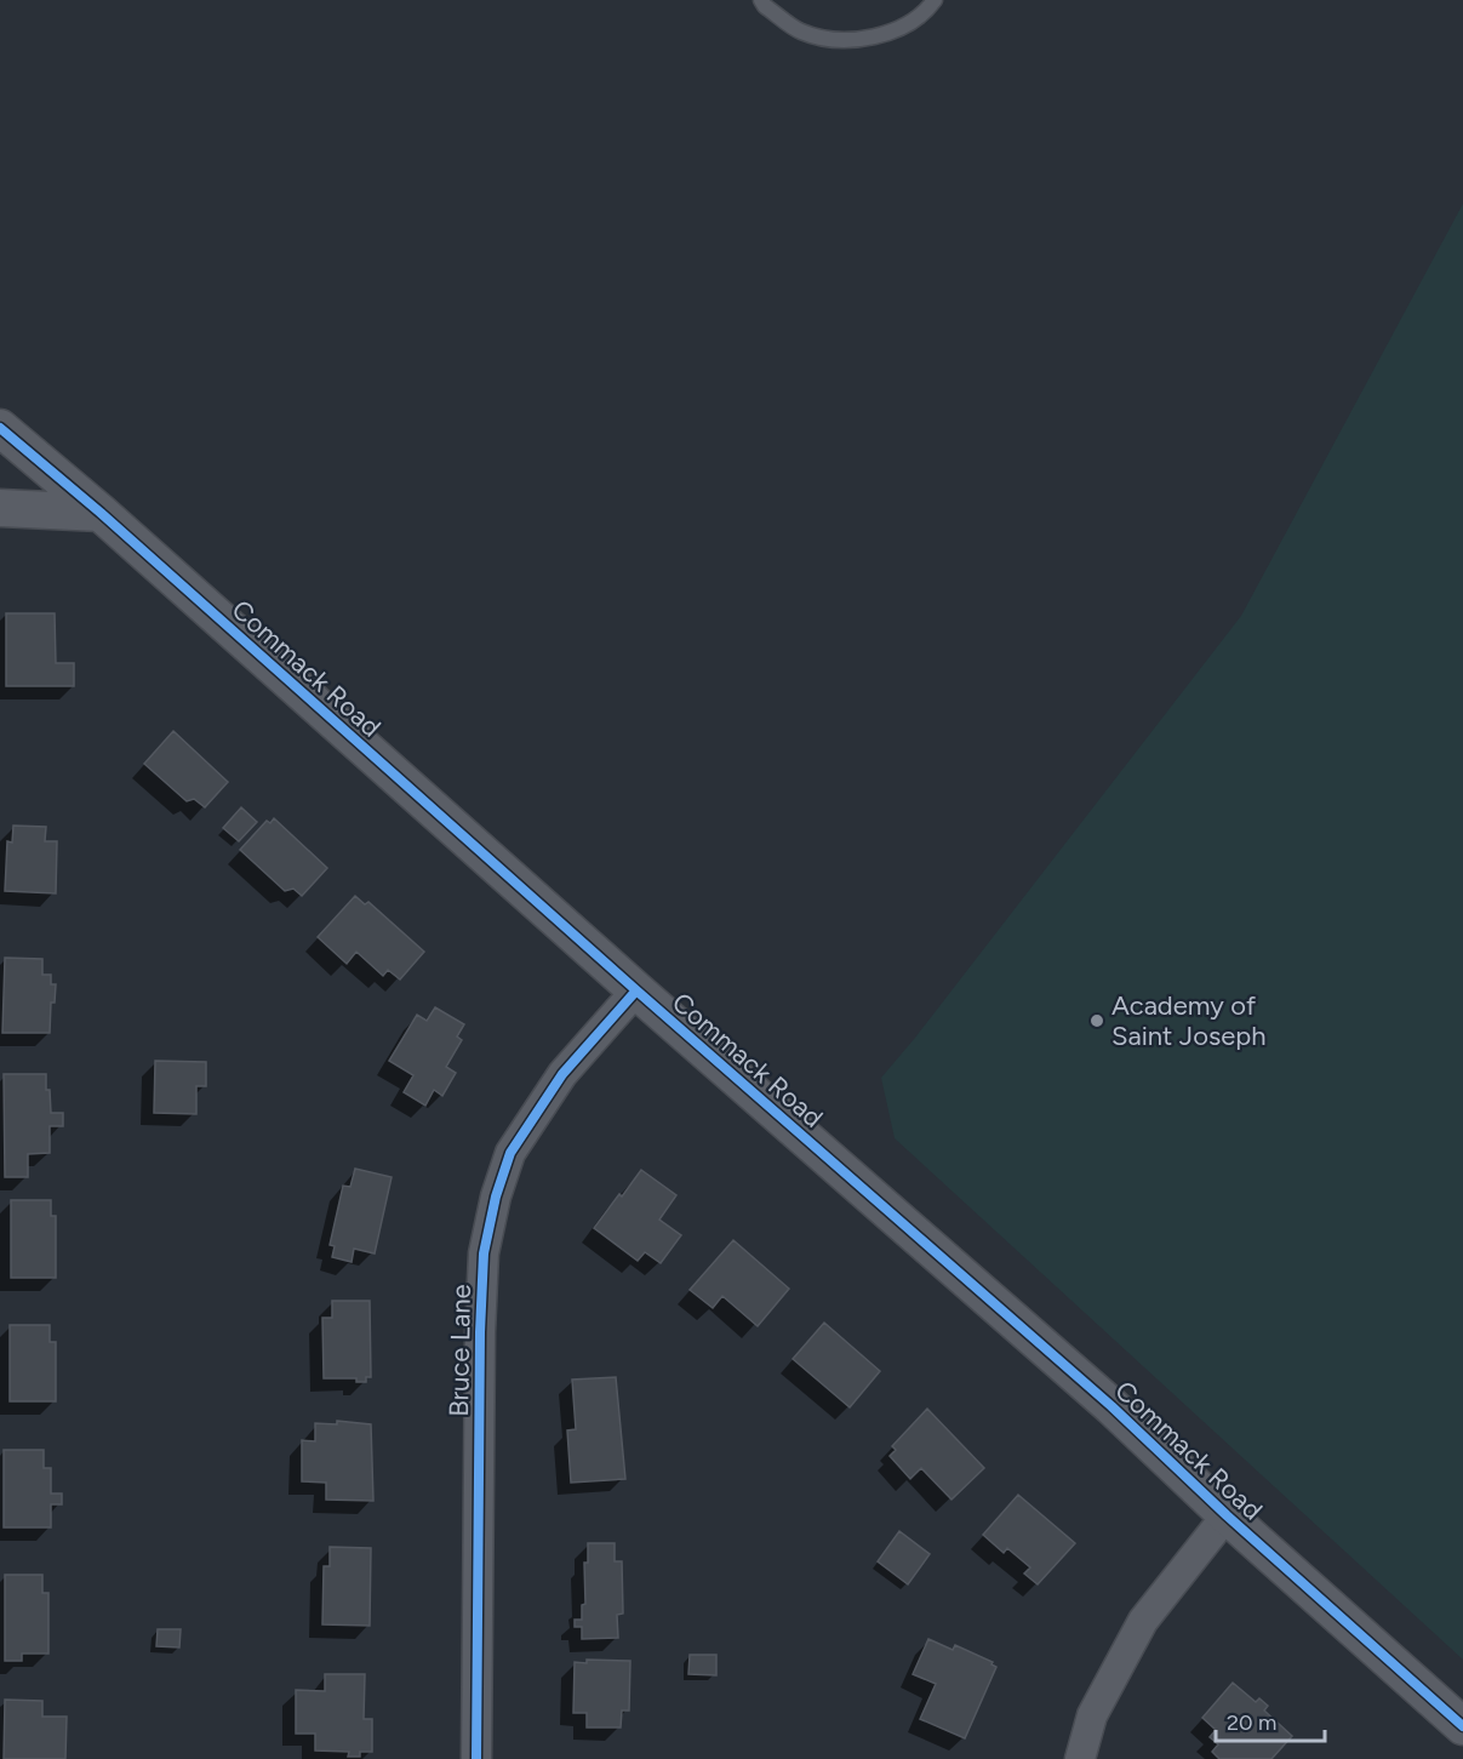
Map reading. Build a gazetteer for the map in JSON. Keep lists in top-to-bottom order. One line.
{"streets":{"street":["Commack Road","Bruce Lane"]},"crossings":[["Commack Road","Bruce Lane"]],"places":["Academy of Saint Joseph"],"scale_bar":"20 m"}
